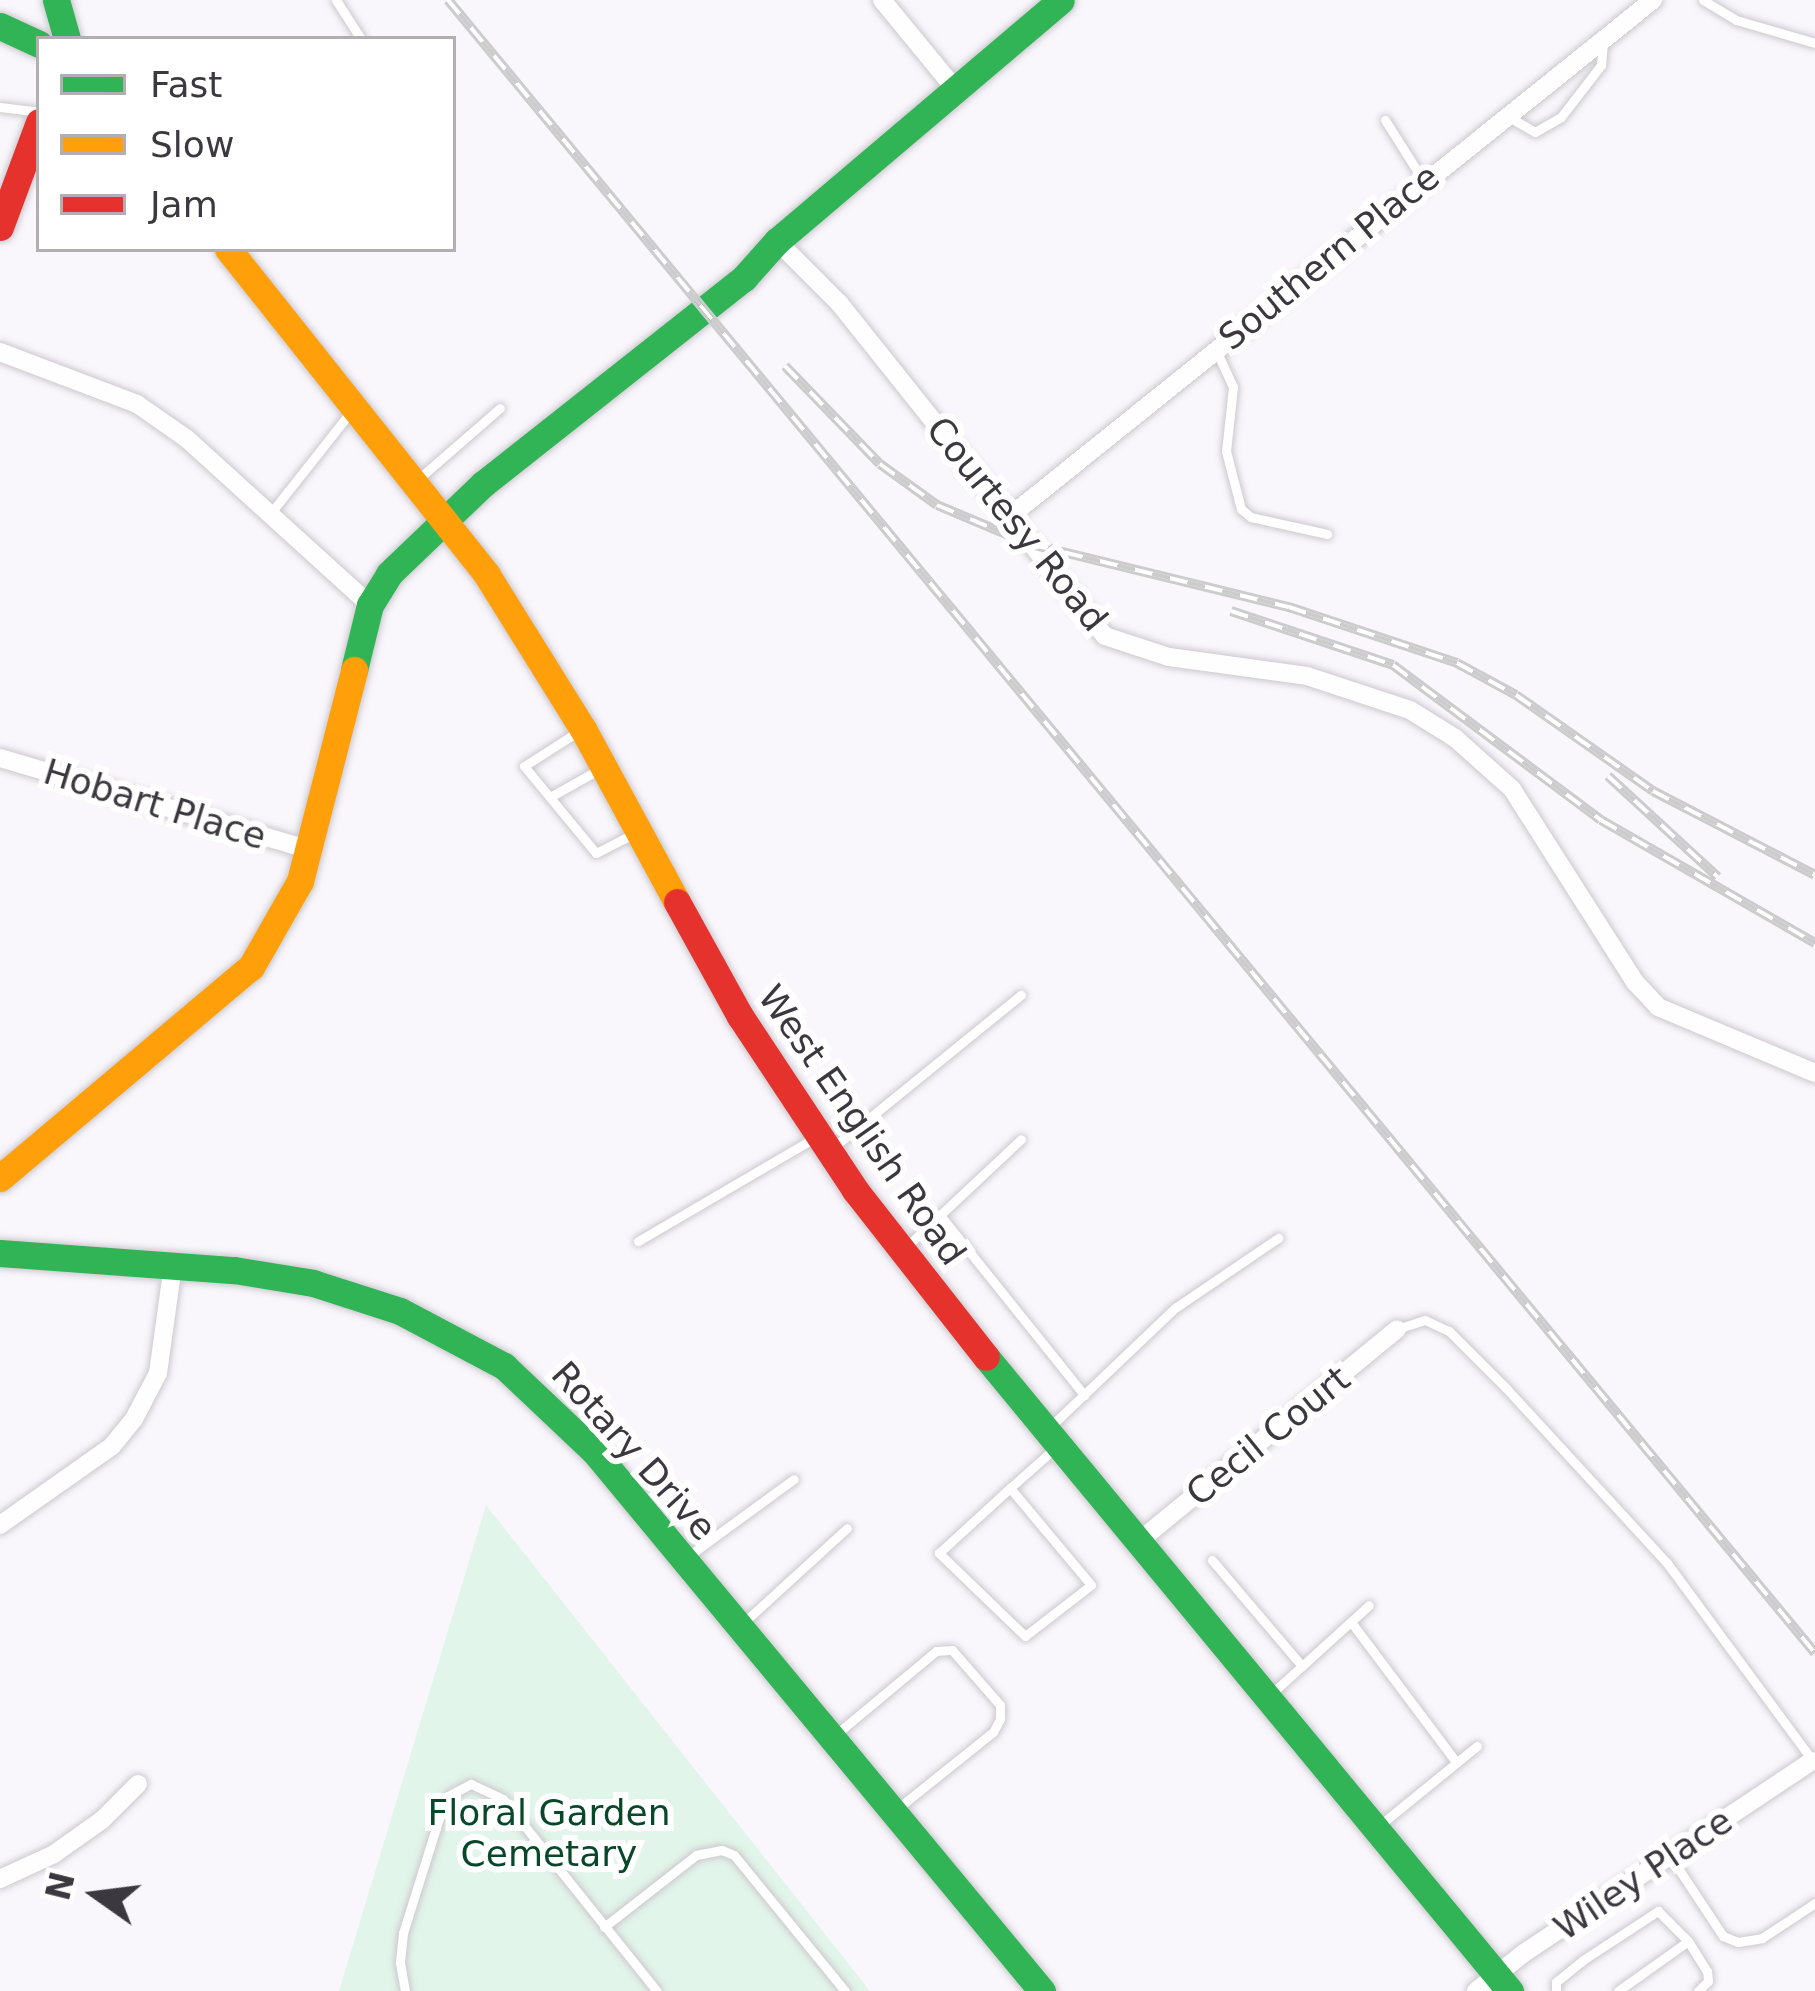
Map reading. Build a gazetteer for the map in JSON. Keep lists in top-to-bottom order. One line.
{"streets":{"street":["Southern Place","Courtesy Road","Hobart Place","West English Road","Cecil Court","Rotary Drive","Wiley Place"]},"crossings":[["Southern Place","Courtesy Road"],["West English Road","Cecil Court"],["West English Road","Wiley Place"]],"parks":["Floral Garden Cemetary"],"legend":["Fast","Slow","Jam"],"north":"left"}
